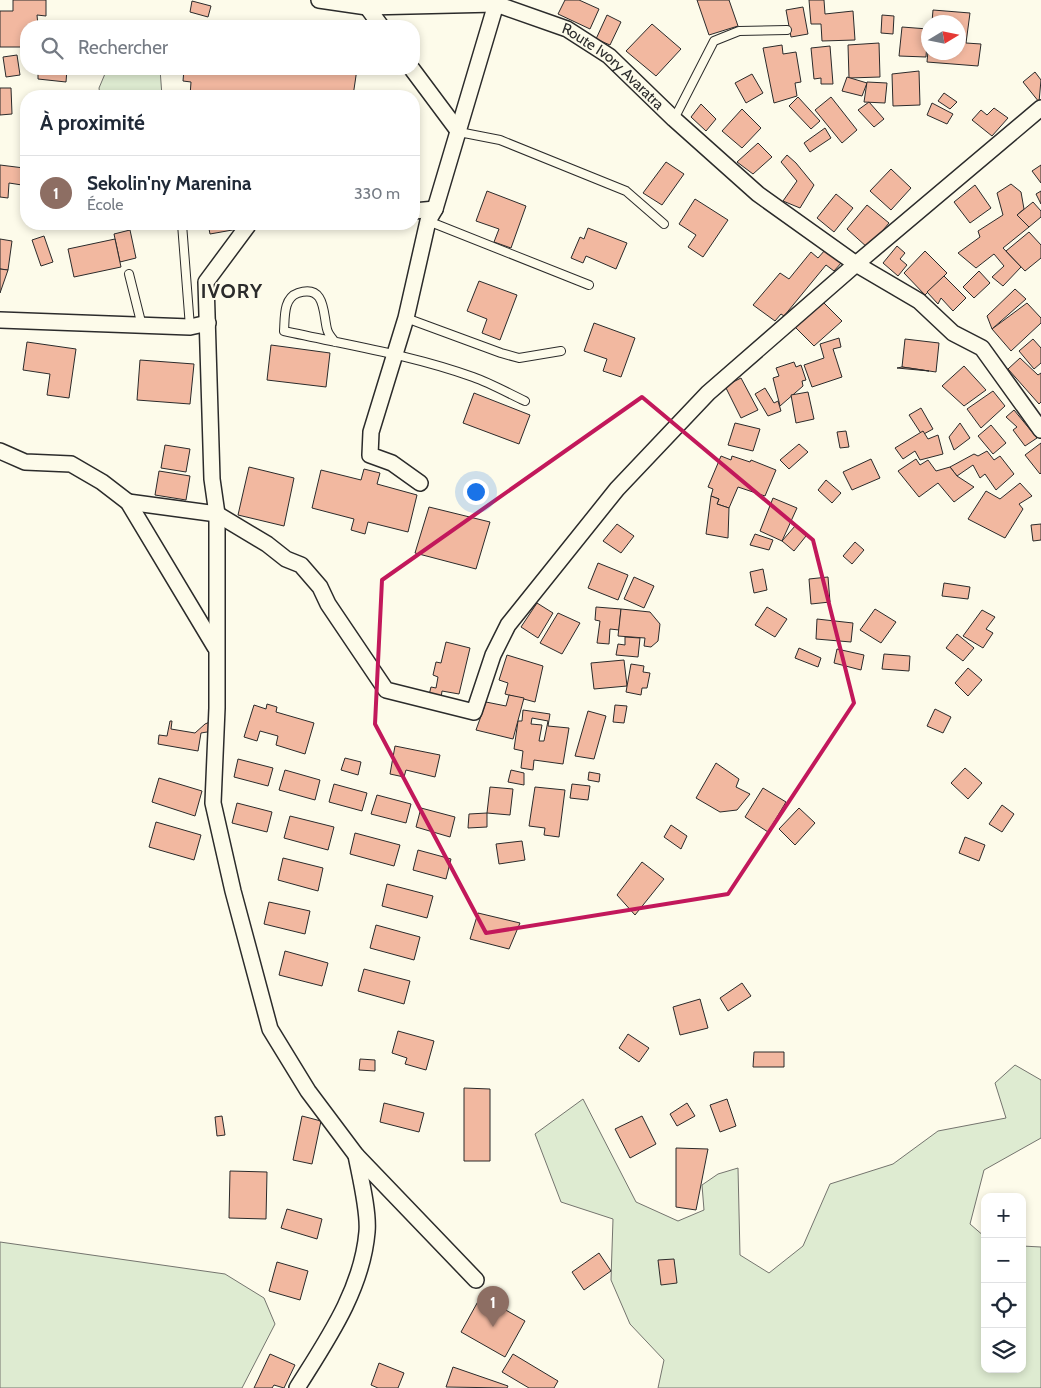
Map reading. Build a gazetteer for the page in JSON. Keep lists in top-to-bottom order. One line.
{"streets":{"street":["Route Ivory Avaratra"]},"districts":["IVORY"],"north":"right","page":{"search":"Rechercher","heading":"À proximité","list":[{"mark":"1","name":"Sekolin'ny Marenina","note":"École","value":"330 m"}],"map_buttons":["+","−"],"pins":"1"}}
